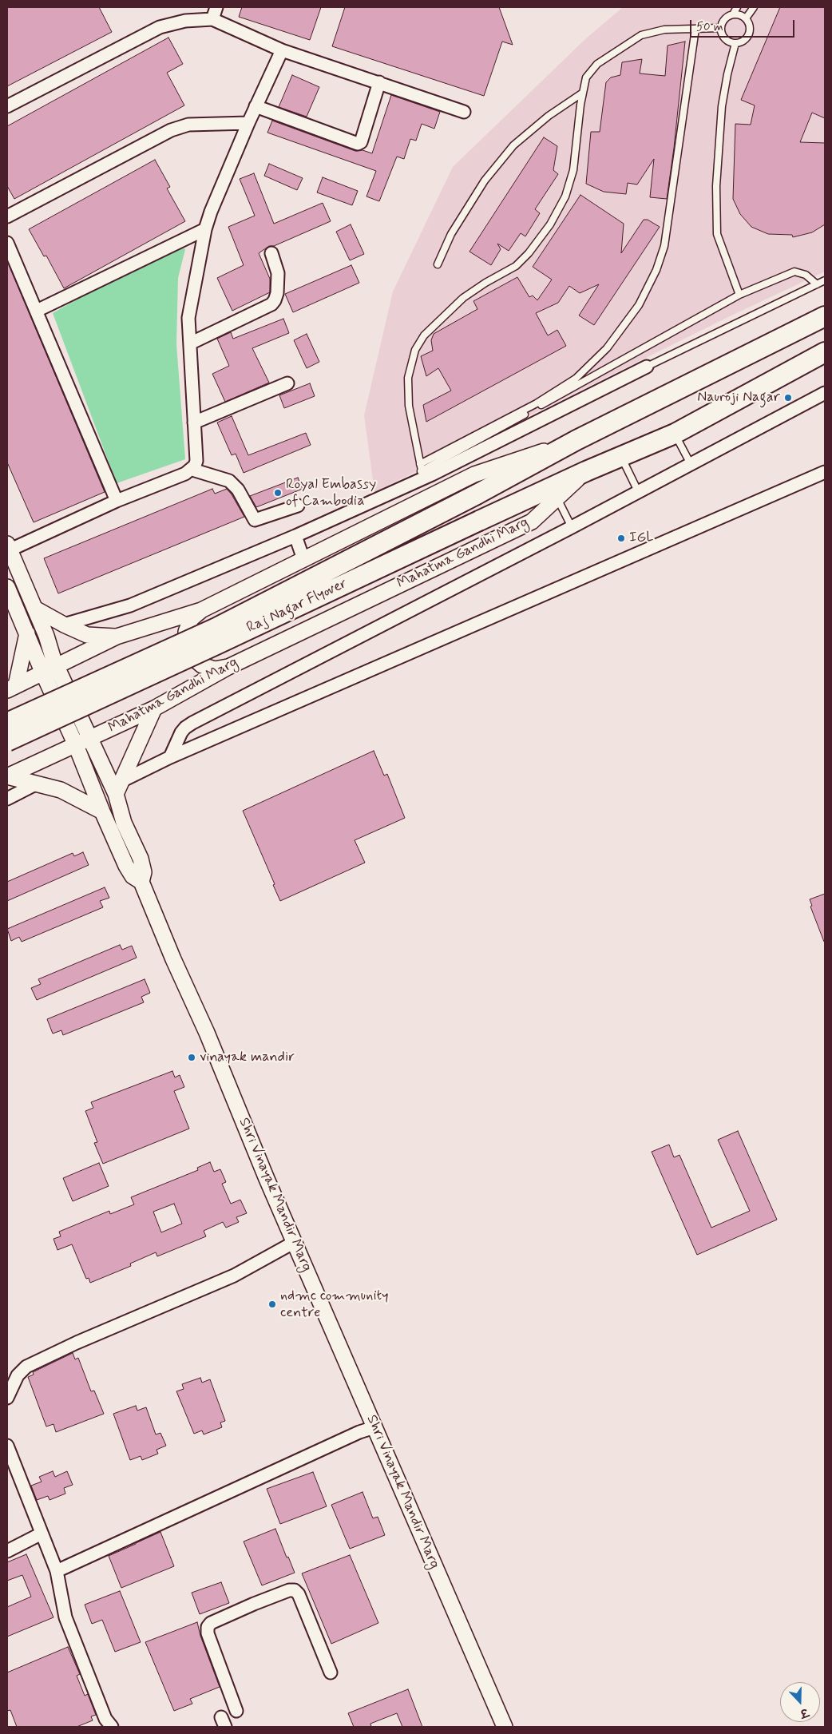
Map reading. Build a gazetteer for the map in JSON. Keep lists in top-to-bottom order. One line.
{"streets":{"main road":["Mahatma Gandhi Marg","Raj Nagar Flyover"],"street":["Shri Vinayak Mandir Marg"]},"crossings":[["Mahatma Gandhi Marg","Raj Nagar Flyover"],["Mahatma Gandhi Marg","Shri Vinayak Mandir Marg"]],"places":["Nauroji Nagar","Royal Embassy of Cambodia","IGL","vinayak mandir","ndmc community centre"],"scale_bar":"50 m","north":"bottom"}
